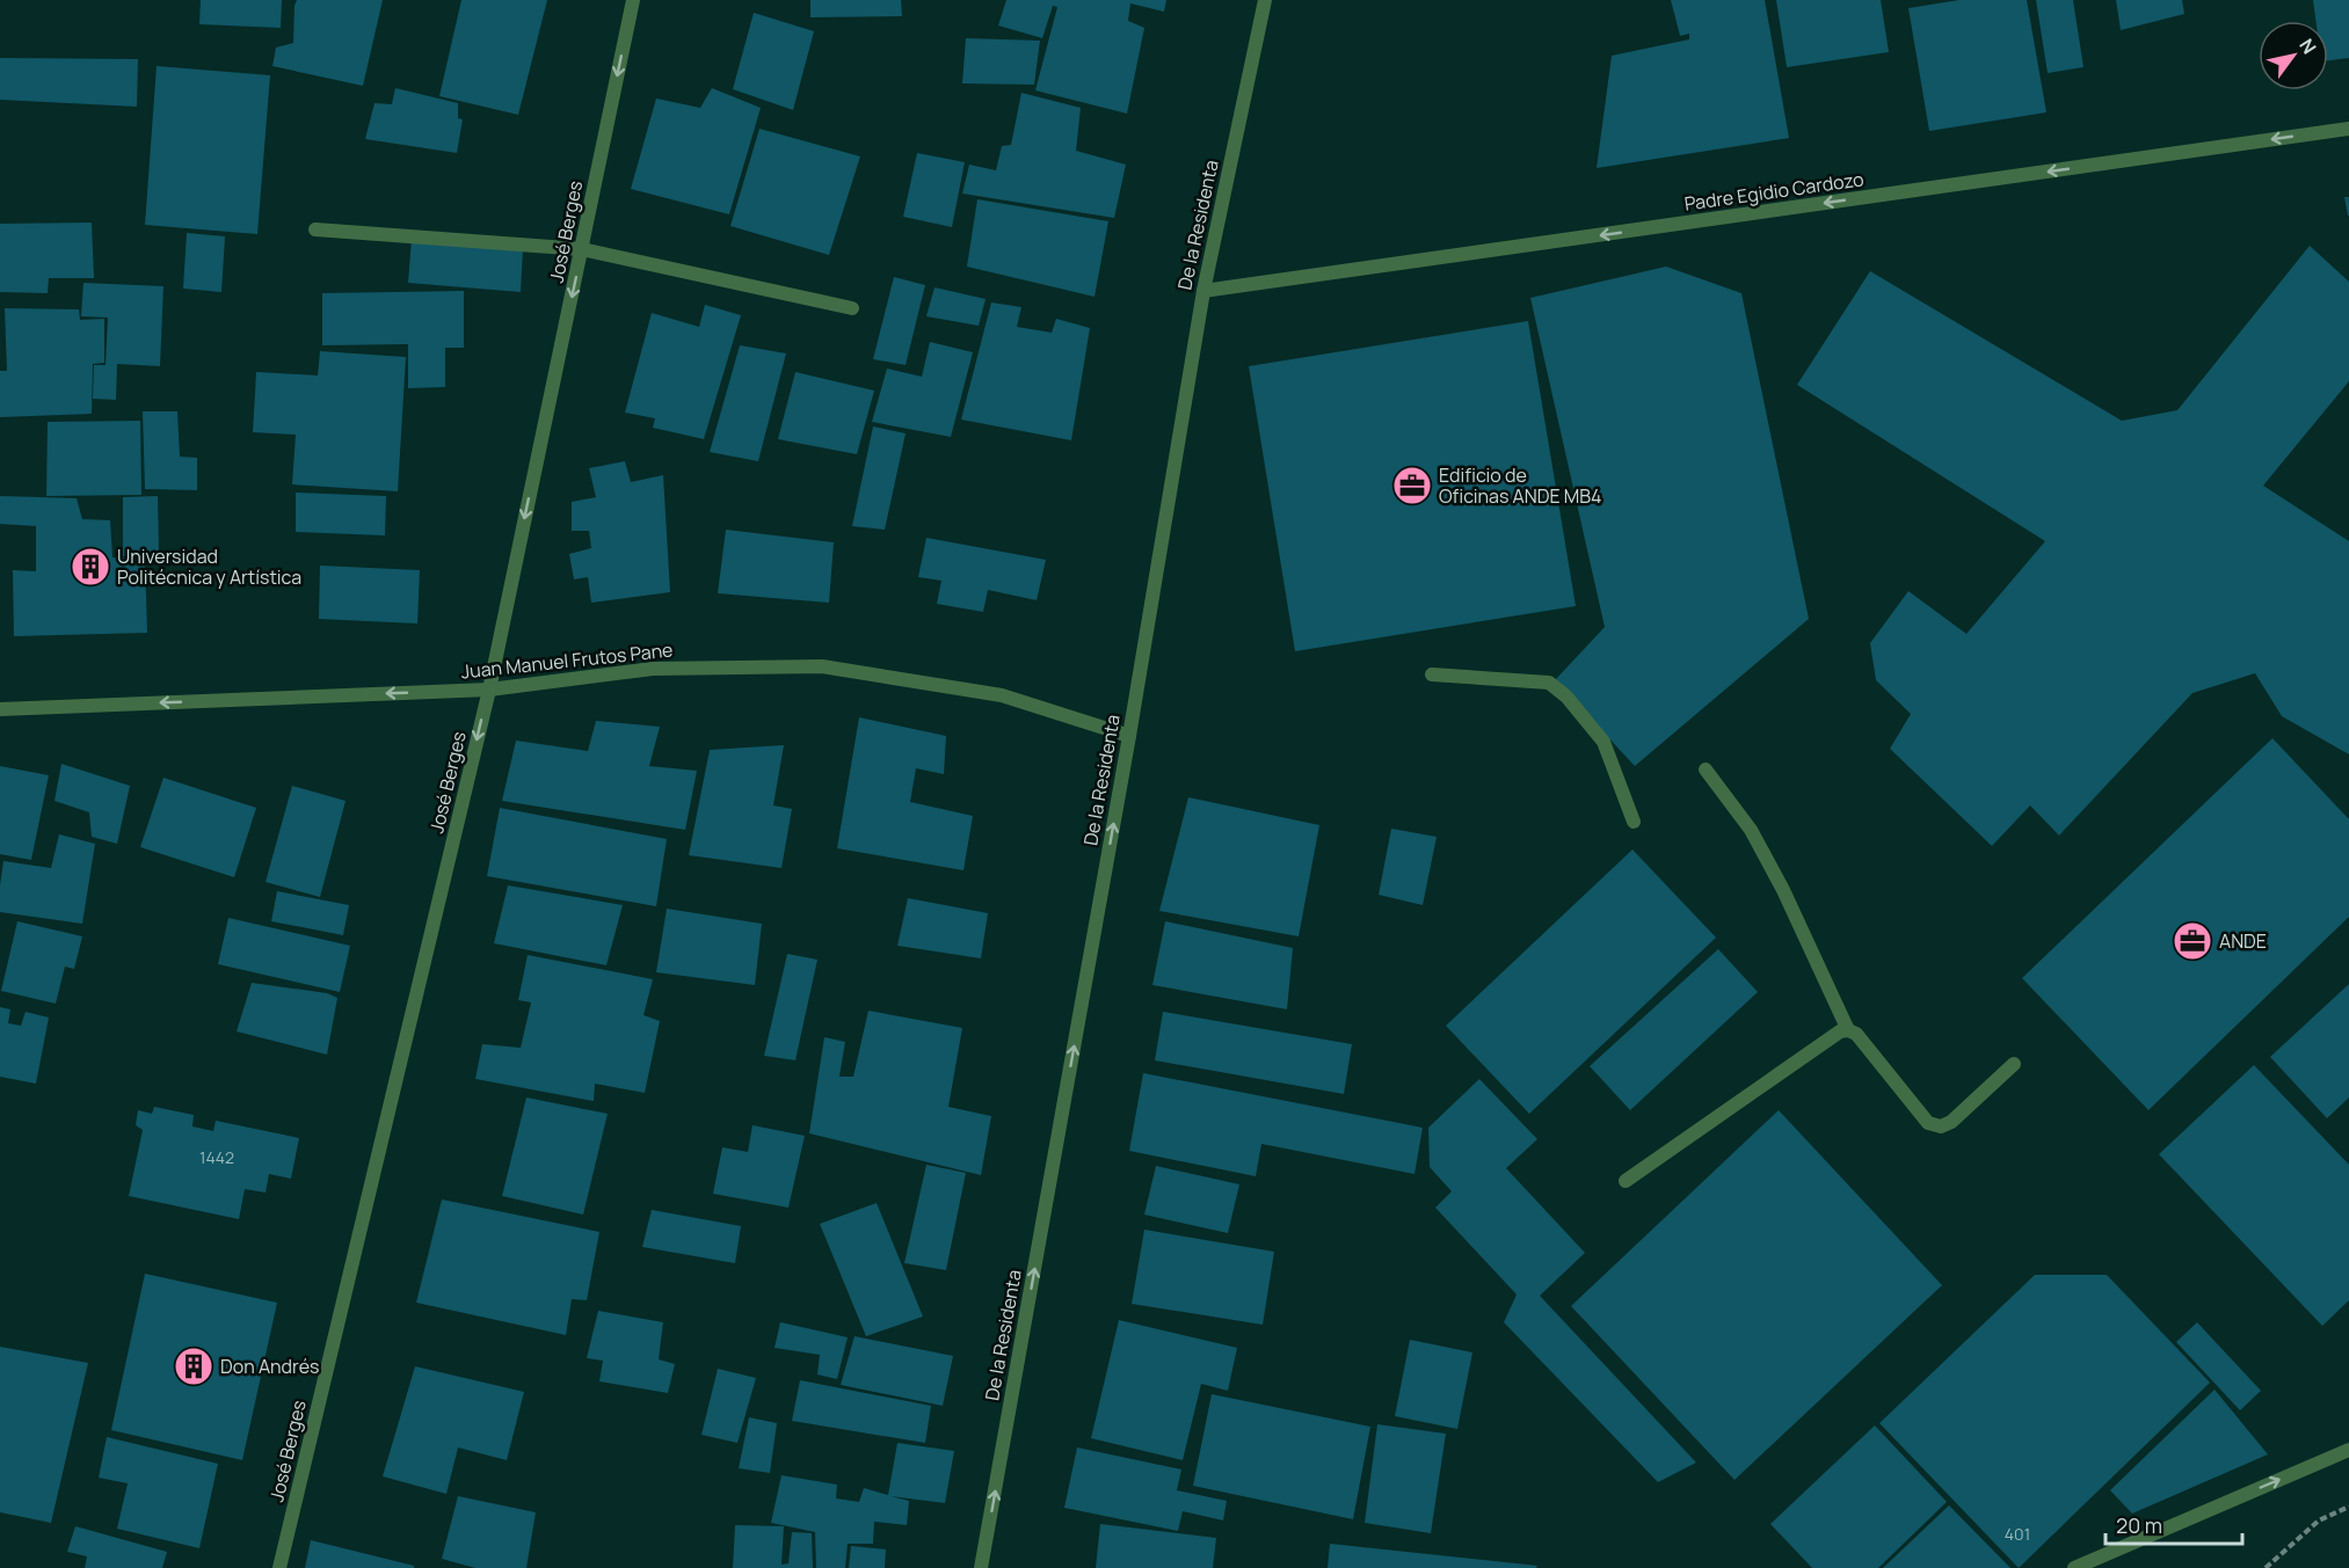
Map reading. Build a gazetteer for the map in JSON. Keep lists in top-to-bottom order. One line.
{"streets":{"street":["Padre Egidio Cardozo","De la Residenta","José Berges","Juan Manuel Frutos Pane"]},"crossings":[["Padre Egidio Cardozo","De la Residenta"],["De la Residenta","Juan Manuel Frutos Pane"],["José Berges","Juan Manuel Frutos Pane"]],"one_way":["Padre Egidio Cardozo","De la Residenta","José Berges","Juan Manuel Frutos Pane"],"places":{"office":["Edificio de Oficinas ANDE MB4","ANDE"],"building":["Universidad Politécnica y Artística","Don Andrés"]},"house_numbers":["1442","401"],"scale_bar":"20 m","north":"top right"}
